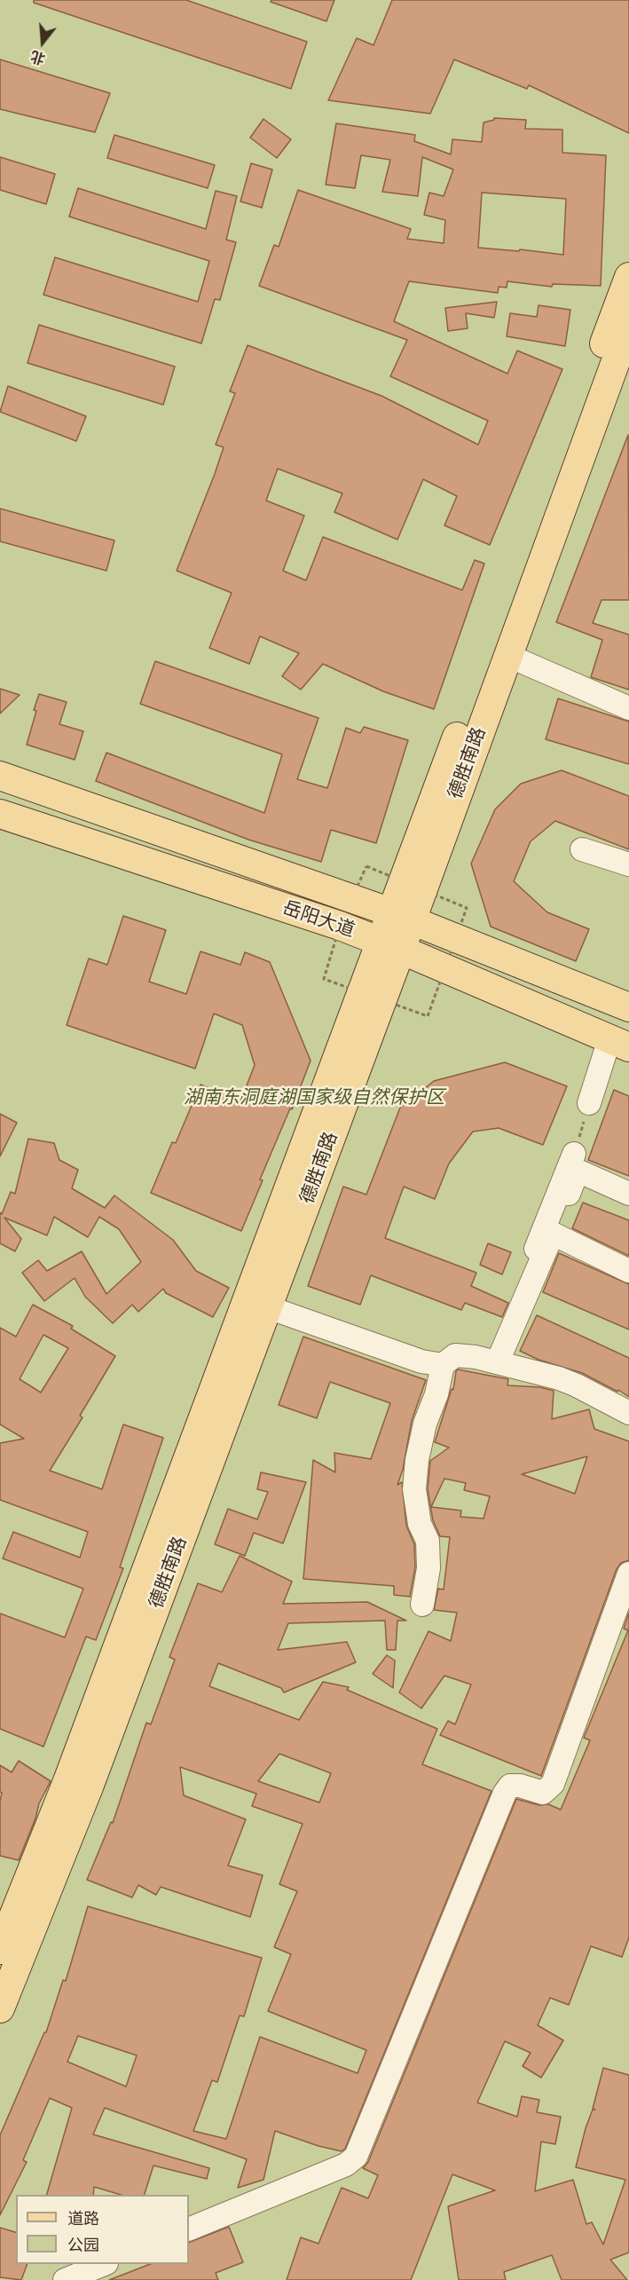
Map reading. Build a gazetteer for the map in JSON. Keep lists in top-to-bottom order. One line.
{"streets":{"main road":["德胜南路","岳阳大道"]},"crossings":[["德胜南路","岳阳大道"]],"parks":["湖南东洞庭湖国家级自然保护区"],"legend":["道路","公园"],"north":"bottom"}
